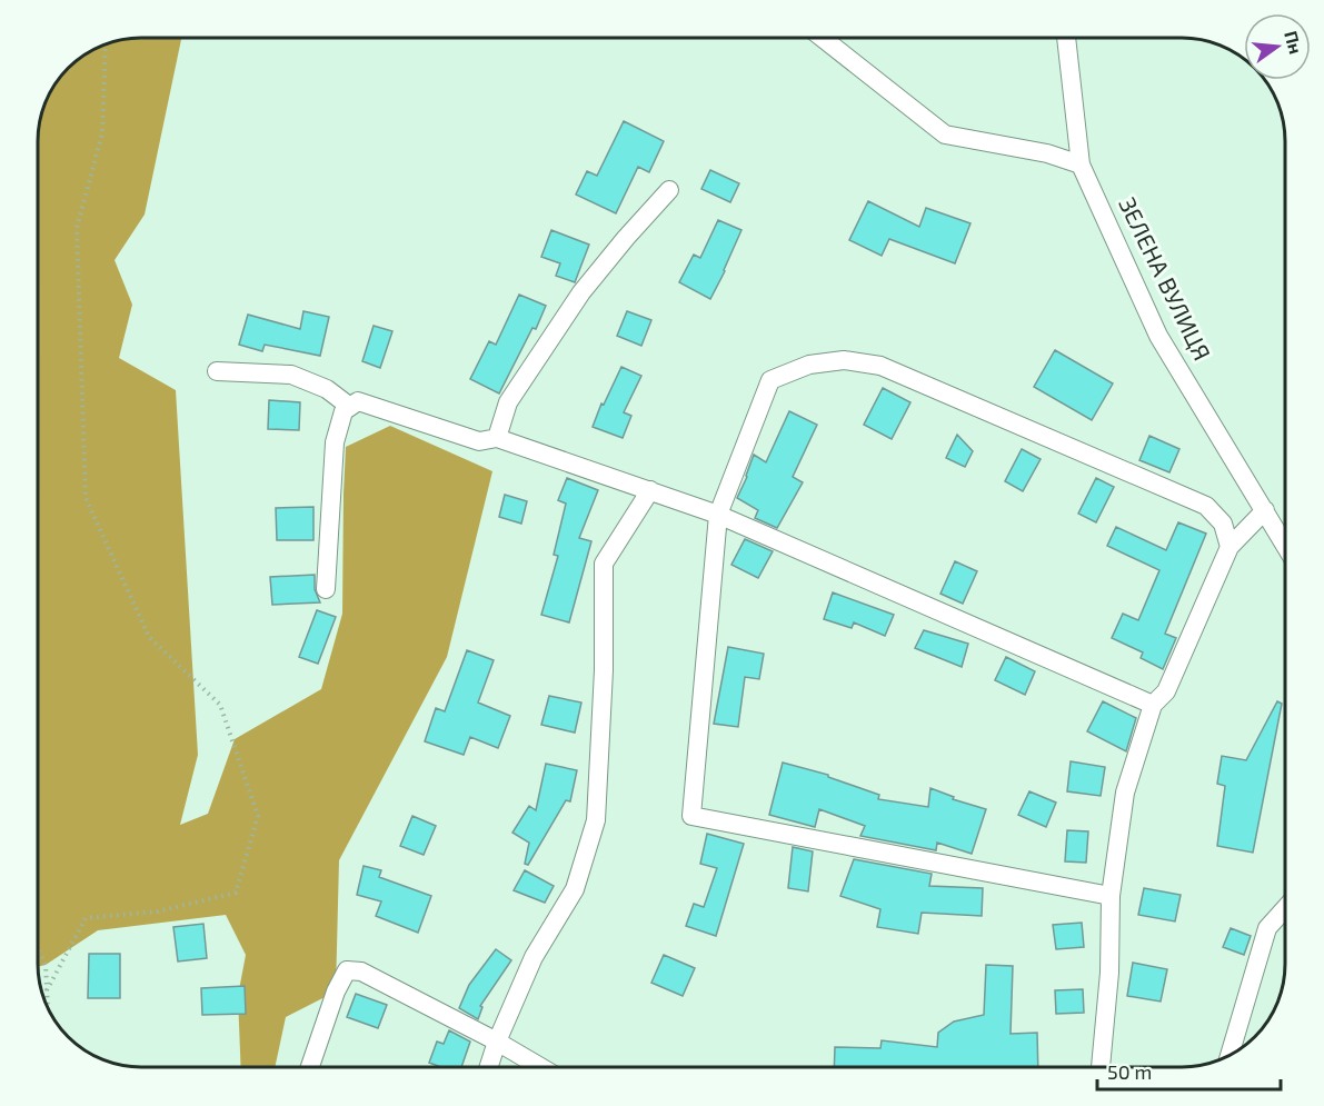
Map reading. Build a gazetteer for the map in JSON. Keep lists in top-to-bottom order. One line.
{"streets":{"street":["ЗЕЛЕНА ВУЛИЦЯ"]},"scale_bar":"50 m","north":"right"}
